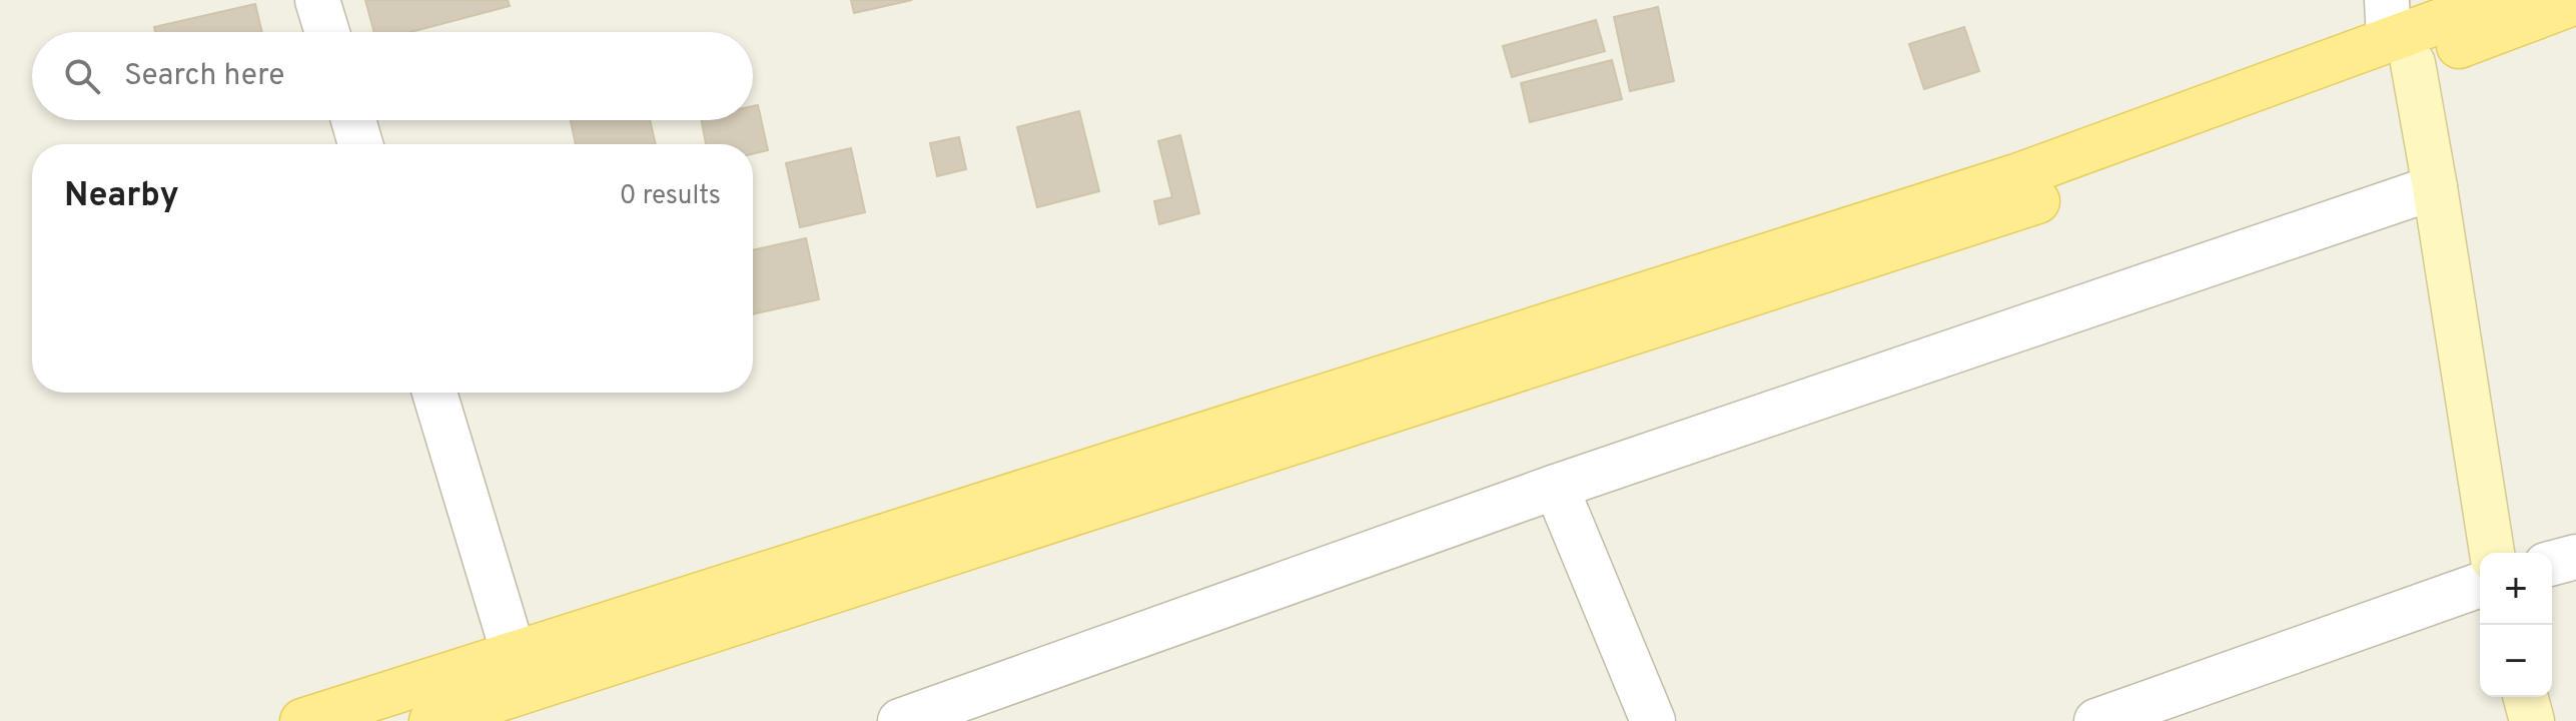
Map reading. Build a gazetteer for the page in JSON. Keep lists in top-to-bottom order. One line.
{"page":{"search":"Search here","heading":["Nearby","0 results"],"map_buttons":["+","−"]}}
